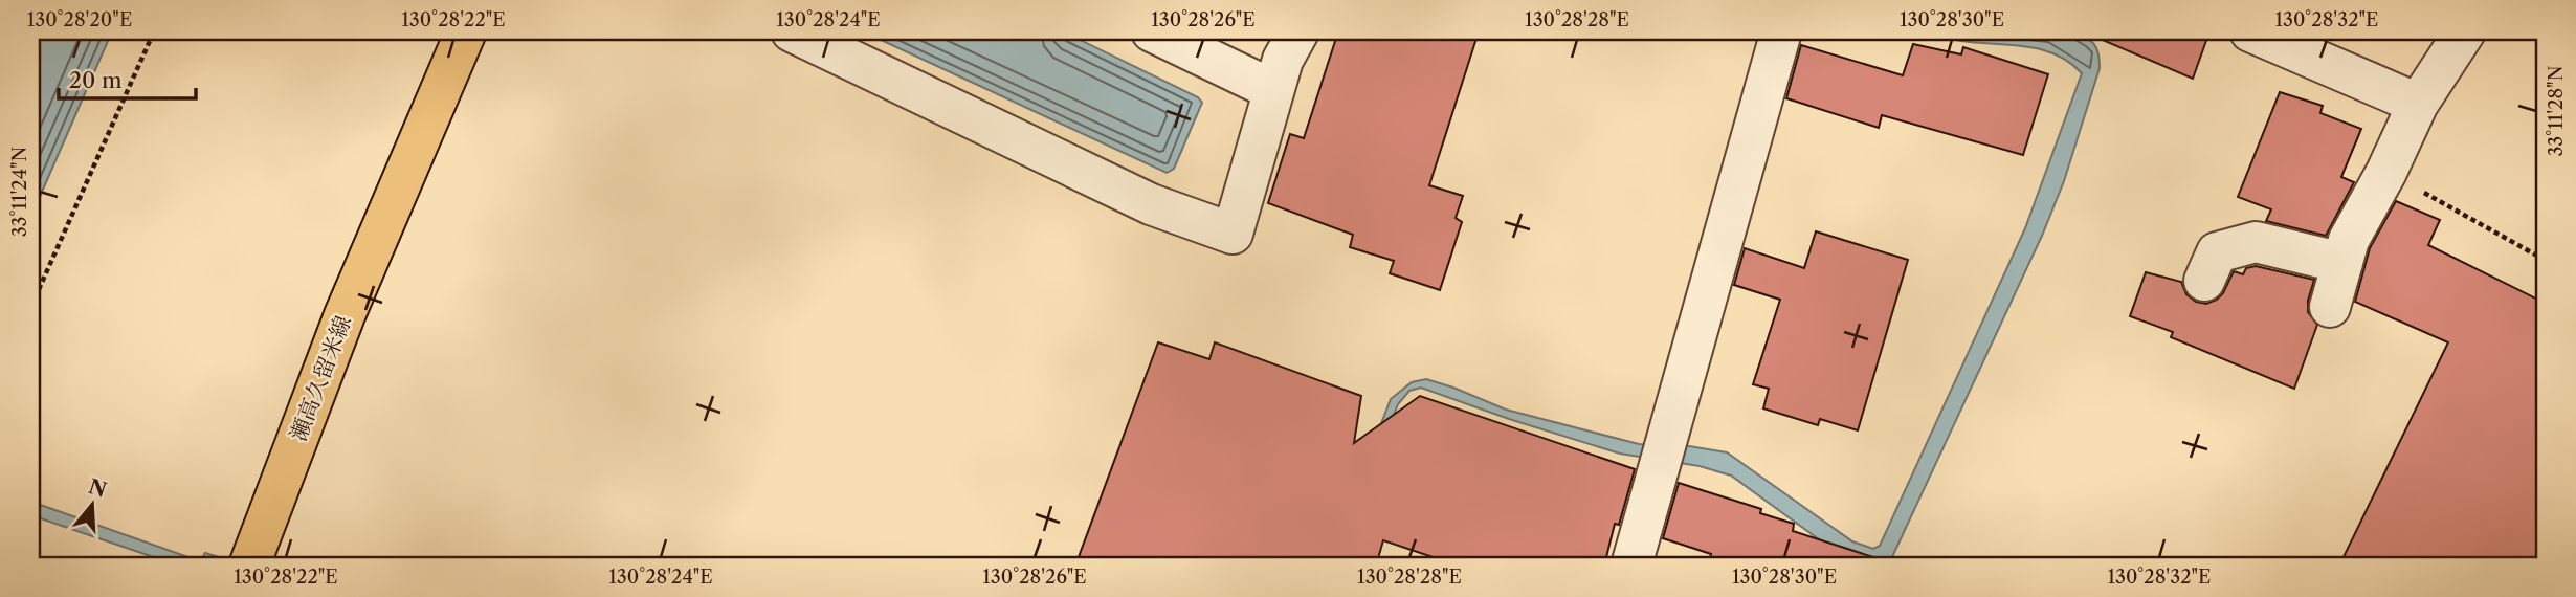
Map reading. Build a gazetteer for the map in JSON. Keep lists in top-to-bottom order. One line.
{"streets":{"main road":["瀬高久留米線"]},"scale_bar":"20 m","north":"top","coordinates":["130°28'20\"E","130°28'22\"E","130°28'24\"E","130°28'26\"E","130°28'28\"E","130°28'30\"E","130°28'32\"E","33°11'28\"N","33°11'24\"N"]}
